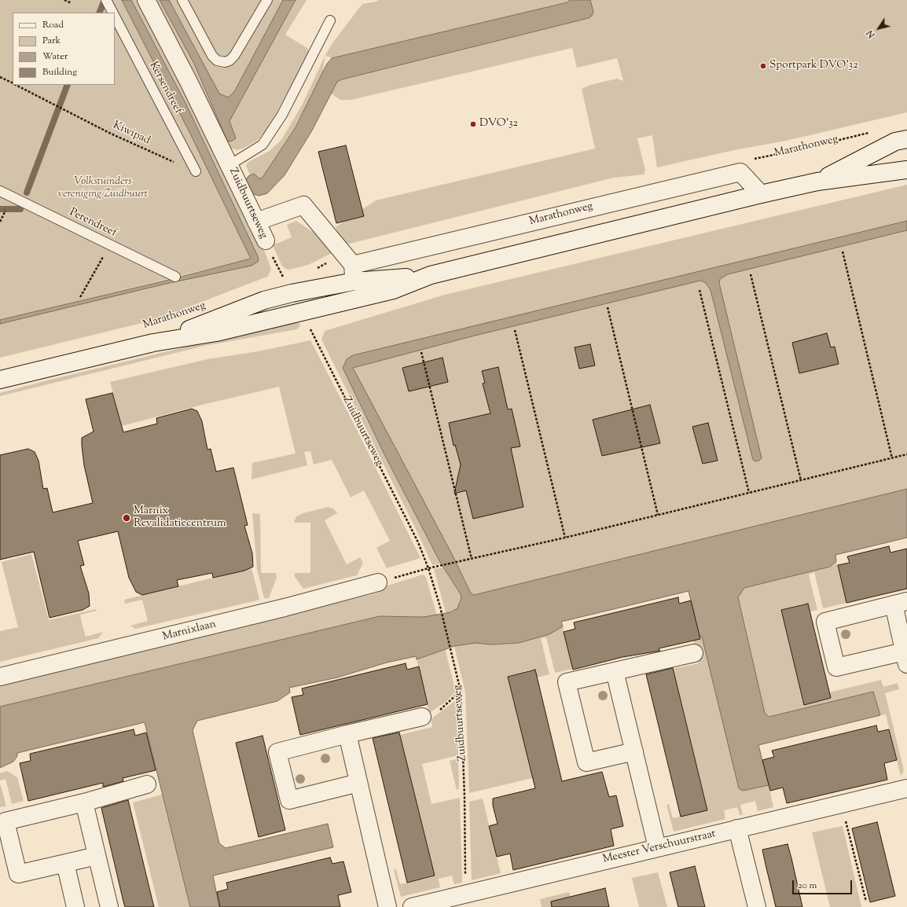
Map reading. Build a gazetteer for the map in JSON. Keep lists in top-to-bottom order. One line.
{"streets":{"street":["Marathonweg","Zuidbuurtseweg","Marnixlaan","Meester Verschuurstraat"],"lane":["Kersendreef","Perendreef"],"path":["Kiwipad"]},"crossings":[["Kersendreef","Kiwipad"],["Marathonweg","Zuidbuurtseweg"],["Zuidbuurtseweg","Meester Verschuurstraat"]],"parks":["Volkstuinders vereniging Zuidbuurt"],"places":["Sportpark DVO'32","DVO'32","Marnix Revalidatiecentrum"],"legend":["Road","Park","Water","Building"],"scale_bar":"20 m","north":"bottom left"}
